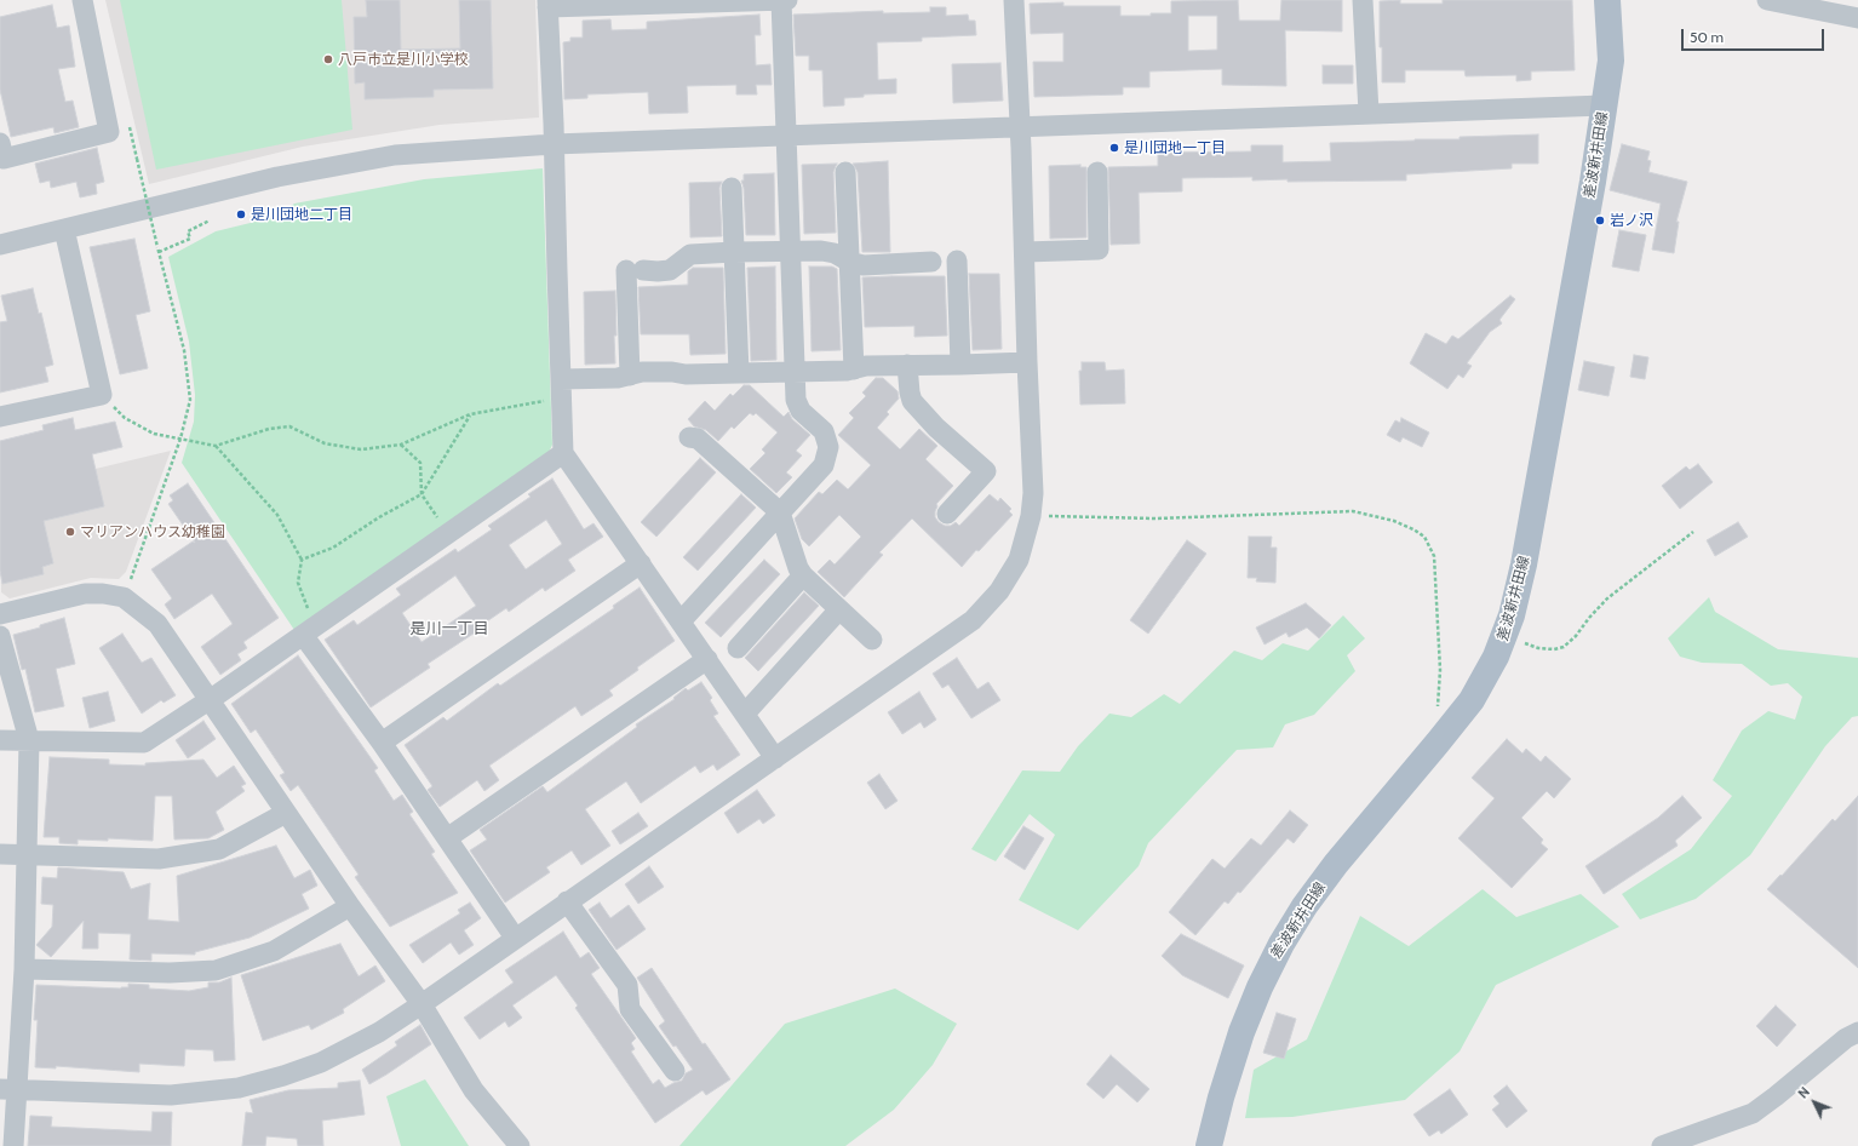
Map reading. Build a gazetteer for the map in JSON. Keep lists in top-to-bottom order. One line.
{"streets":{"main road":["差波新井田線"]},"districts":["是川一丁目"],"places":["八戸市立是川小学校","是川団地一丁目","是川団地二丁目","岩ノ沢","マリアンハウス幼稚園"],"scale_bar":"50 m","north":"top left"}
